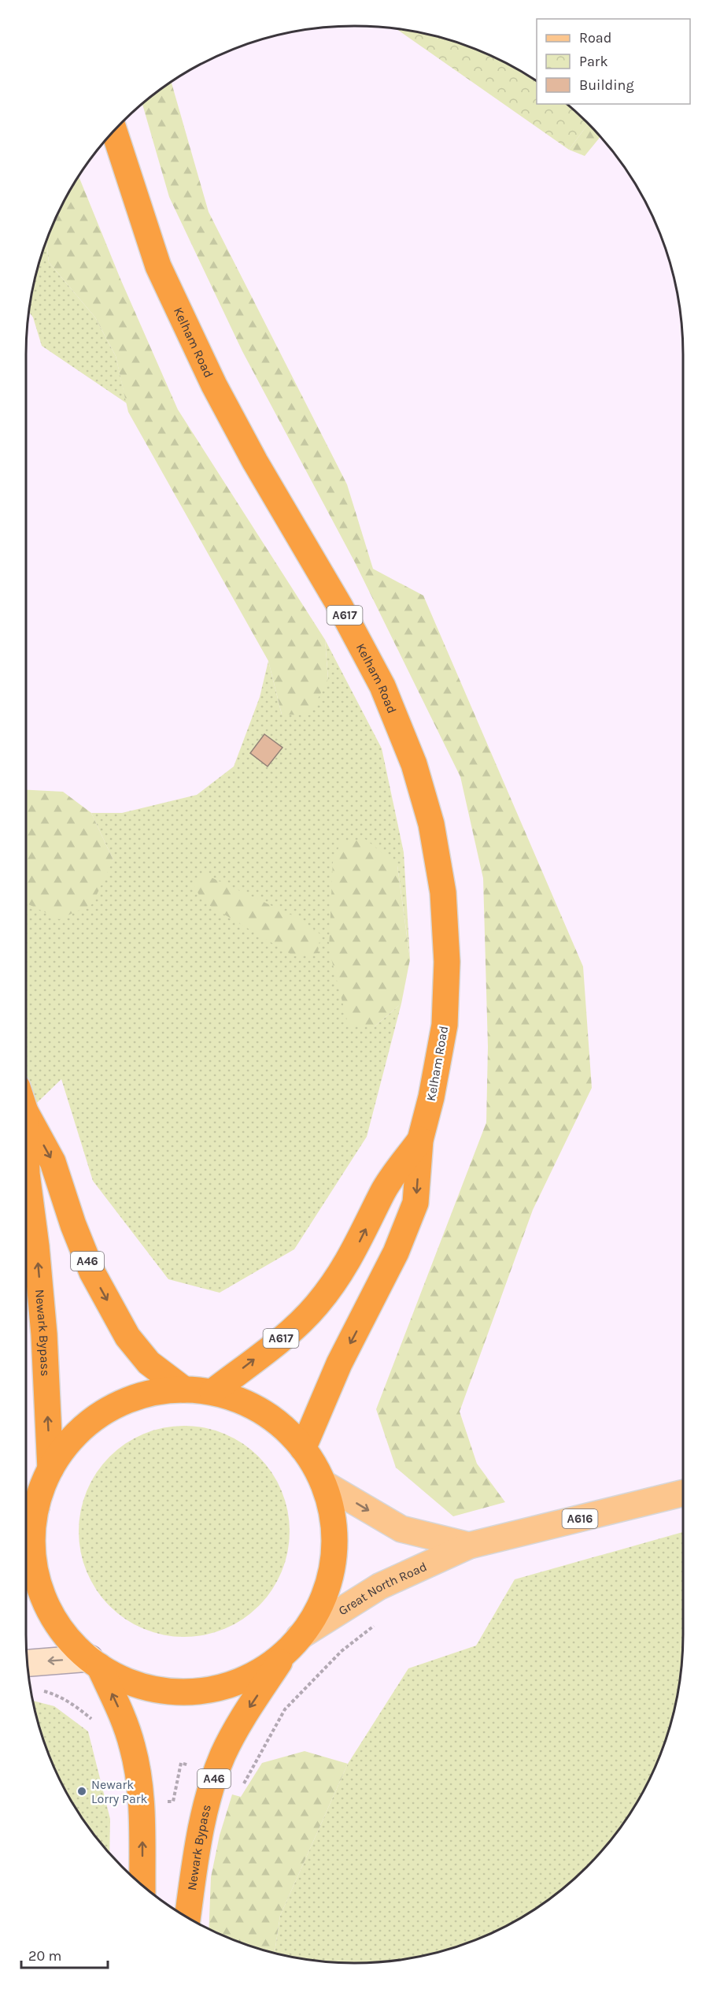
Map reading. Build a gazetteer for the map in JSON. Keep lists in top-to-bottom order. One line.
{"streets":{"highway":["Kelham Road","A617","A46","Newark Bypass"],"main road":["A616","Great North Road"]},"crossings":[["Kelham Road","Newark Bypass"],["Newark Bypass","Great North Road"]],"places":["Newark Lorry Park"],"legend":["Road","Park","Building"],"scale_bar":"20 m"}
